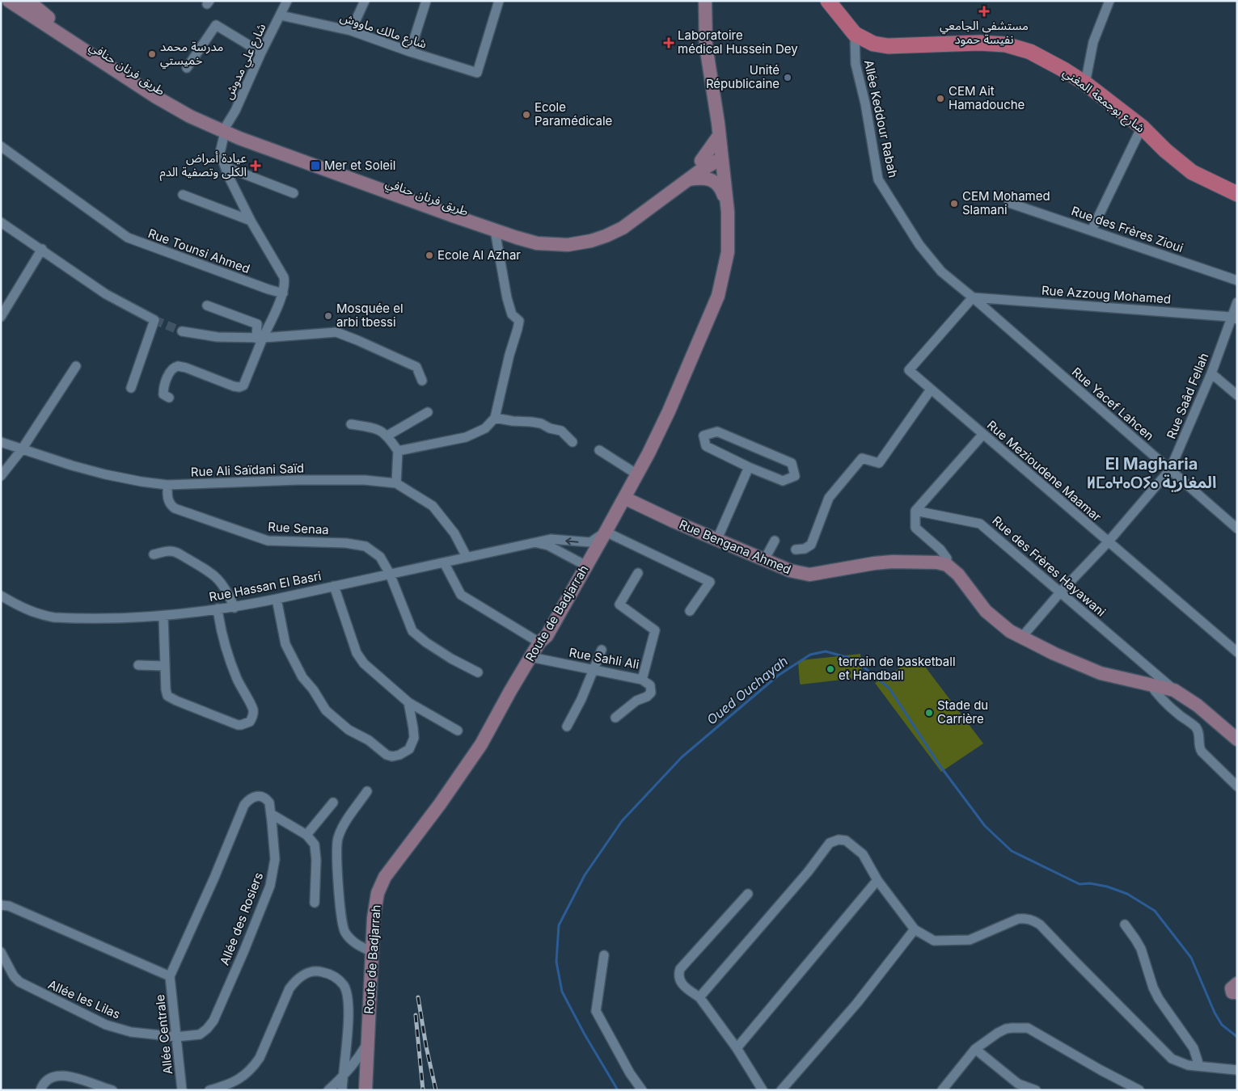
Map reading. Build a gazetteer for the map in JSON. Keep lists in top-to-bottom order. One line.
{"streets":{"main road":["طريق فرنان حنافي","شارع بوجمعة المغني","Rue Bengana Ahmed","Route de Badjarrah"],"street":["شارع مالك ماووش","شارع علي مدوش","Allée Keddour Rabah","Rue des Frères Zioui","Rue Tounsi Ahmed","Rue Azzoug Mohamed","Rue Saâd Fellah","Rue Yacef Lahcen","Rue Ali Saïdani Saïd","Rue Mezioudene Maamar","Rue Senaa","Rue des Frères Hayawani","Rue Hassan El Basri","Rue Sahli Ali","Allée des Rosiers","Allée les Lilas","Allée Centrale"]},"crossings":[["شارع مالك ماووش","شارع علي مدوش"],["شارع علي مدوش","طريق فرنان حنافي"],["شارع علي مدوش","Rue Tounsi Ahmed"],["طريق فرنان حنافي","Route de Badjarrah"],["شارع بوجمعة المغني","Allée Keddour Rabah"],["Allée Keddour Rabah","Rue Azzoug Mohamed"],["Allée Keddour Rabah","Rue Yacef Lahcen"],["Allée Keddour Rabah","Rue Mezioudene Maamar"],["Rue Azzoug Mohamed","Rue Saâd Fellah"],["Rue Azzoug Mohamed","Rue Yacef Lahcen"],["Rue Azzoug Mohamed","Rue Mezioudene Maamar"],["Rue Saâd Fellah","Rue Yacef Lahcen"],["Rue Saâd Fellah","Rue Mezioudene Maamar"],["Rue Saâd Fellah","Rue Bengana Ahmed"],["Rue Saâd Fellah","Rue des Frères Hayawani"],["Rue Yacef Lahcen","Rue Mezioudene Maamar"],["Rue Ali Saïdani Saïd","Rue Senaa"],["Rue Ali Saïdani Saïd","Rue Hassan El Basri"],["Rue Senaa","Rue Hassan El Basri"],["Rue Bengana Ahmed","Rue des Frères Hayawani"],["Rue Bengana Ahmed","Route de Badjarrah"],["Rue Hassan El Basri","Route de Badjarrah"],["Route de Badjarrah","Rue Sahli Ali"],["Allée des Rosiers","Allée les Lilas"],["Allée des Rosiers","Allée Centrale"],["Allée les Lilas","Allée Centrale"]],"districts":["El Magharia ⵍⵎⴰⵖⴰⵔⵢⴰ المغارية"],"water":["Oued Ouchayah"],"places":{"health":["مستشفى الجامعي نفيسة حمود","Laboratoire médical Hussein Dey","عيادة أمراض الكلى وتصفية الدم"],"other":["مدرسة محمد خميستي","Unité Républicaine","CEM Ait Hamadouche","Ecole Paramédicale","CEM Mohamed Slamani","Ecole Al Azhar","Mosquée el arbi tbessi","terrain de basketball et Handball","Stade du Carrière"],"transit":["Mer et Soleil"]}}
